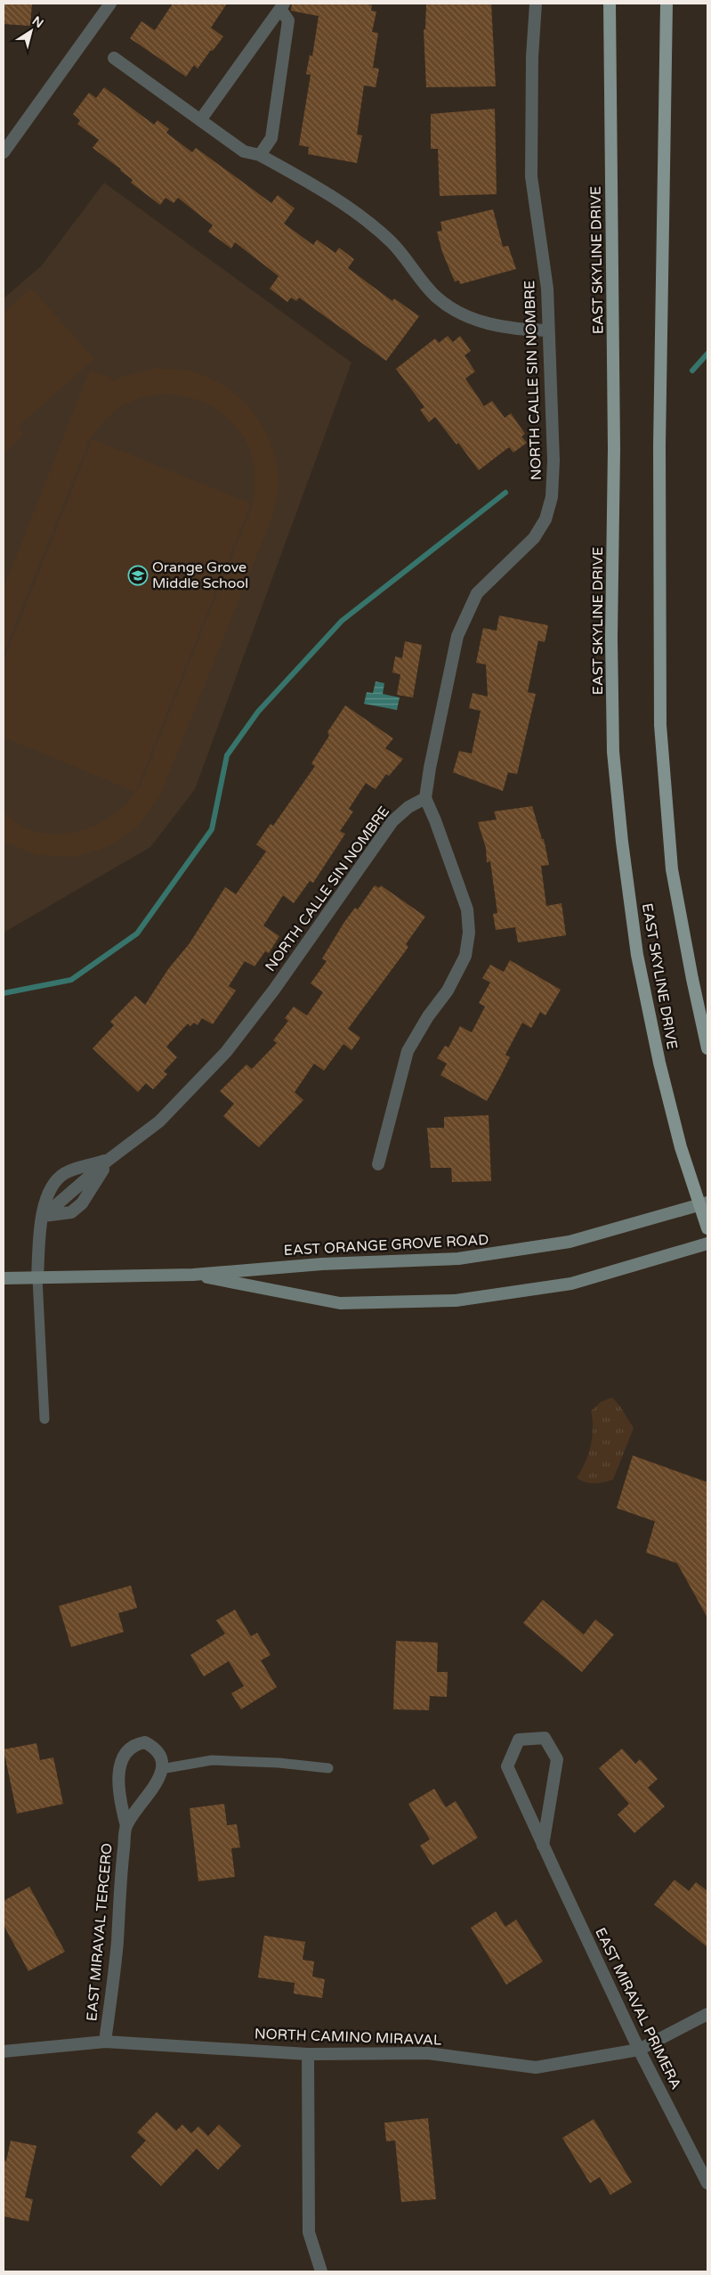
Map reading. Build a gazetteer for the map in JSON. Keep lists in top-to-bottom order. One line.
{"streets":{"main road":["EAST SKYLINE DRIVE","EAST ORANGE GROVE ROAD"],"street":["NORTH CALLE SIN NOMBRE","EAST MIRAVAL TERCERO","EAST MIRAVAL PRIMERA","NORTH CAMINO MIRAVAL"]},"crossings":[["EAST SKYLINE DRIVE","EAST ORANGE GROVE ROAD"],["NORTH CALLE SIN NOMBRE","EAST ORANGE GROVE ROAD"],["EAST MIRAVAL TERCERO","NORTH CAMINO MIRAVAL"],["EAST MIRAVAL PRIMERA","NORTH CAMINO MIRAVAL"]],"places":{"school or university":["Orange Grove Middle School"]},"north":"top right"}
